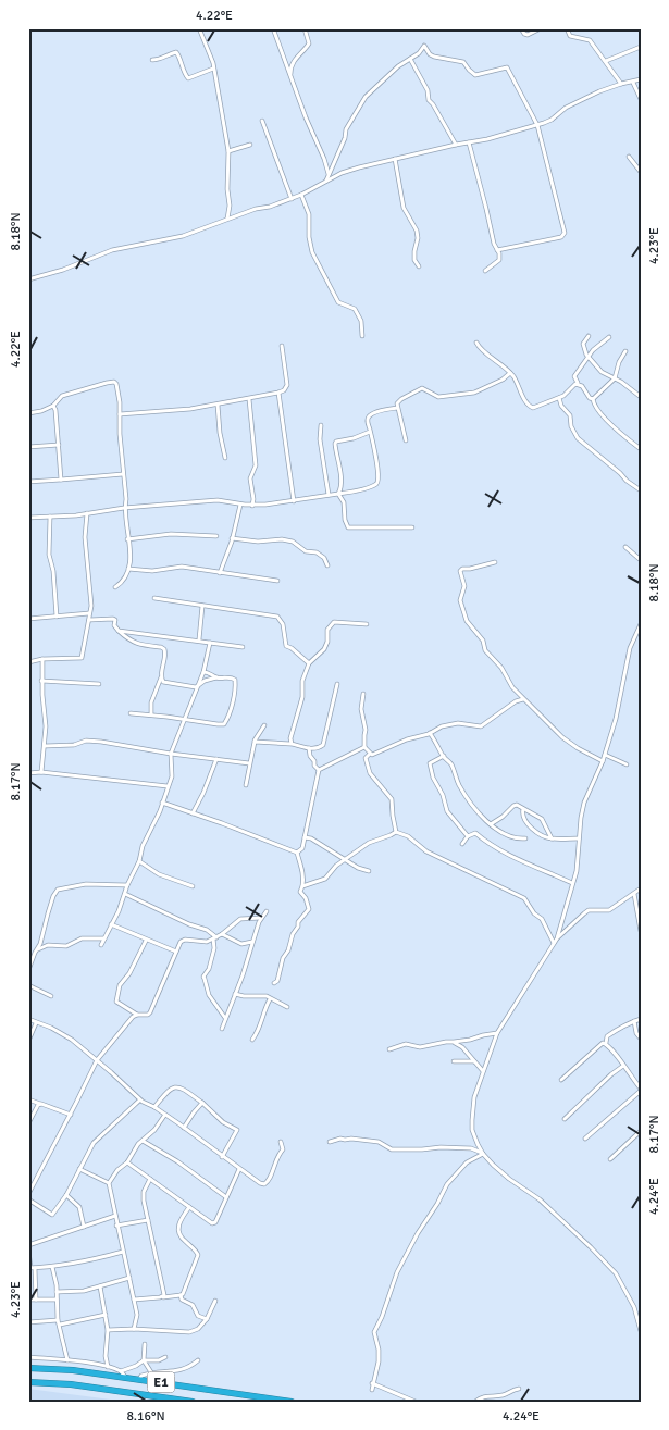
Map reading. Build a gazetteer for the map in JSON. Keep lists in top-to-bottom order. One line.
{"streets":{"highway":["E1"]},"coordinates":["4.22°E","8.18°N","4.23°E","8.17°N","4.24°E","8.16°N"]}
